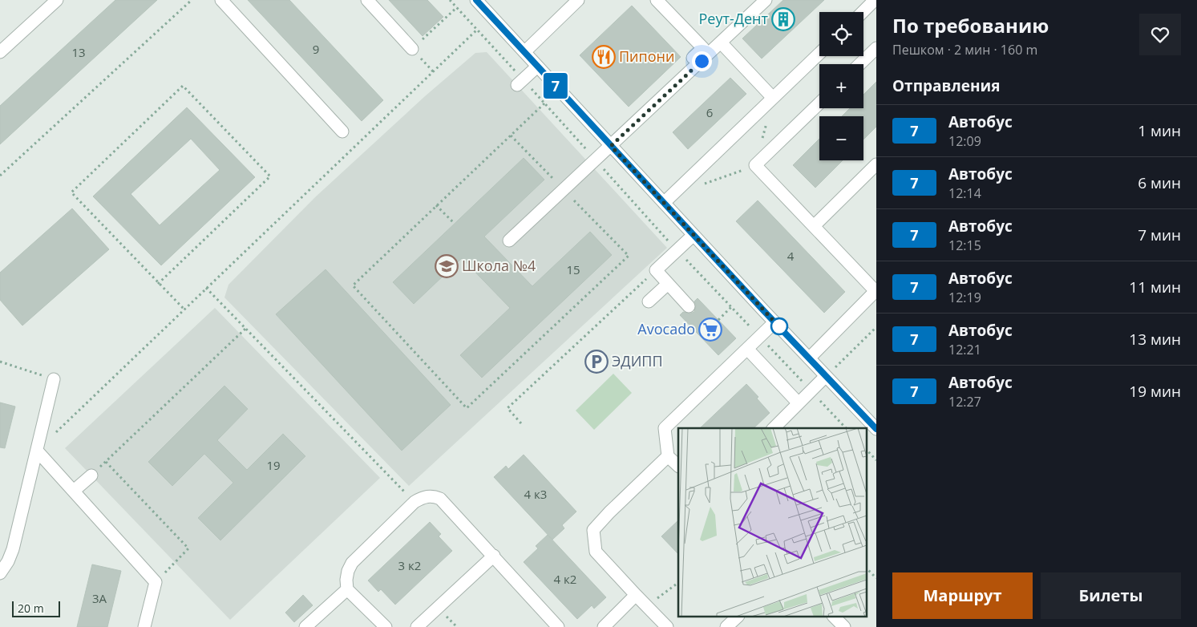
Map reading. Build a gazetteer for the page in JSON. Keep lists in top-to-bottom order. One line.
{"places":{"building":["Реут-Дент"],"restaurant":["Пипони"],"school or university":["Школа №4"],"supermarket":["Avocado"],"parking":["ЭДИПП"]},"lines":["bus line 7"],"house_numbers":["9","13","6","4","15","19","4 к3","3 к2","4 к2","3А"],"scale_bar":"20 m","page":{"on_map":"7","heading":[["По требованию","Пешком · 2 мин · 160 m"],"Отправления"],"map_buttons":["+","−"],"list":[{"mark":"7","name":"Автобус","note":"12:09","value":"1 мин"},{"mark":"7","name":"Автобус","note":"12:14","value":"6 мин"},{"mark":"7","name":"Автобус","note":"12:15","value":"7 мин"},{"mark":"7","name":"Автобус","note":"12:19","value":"11 мин"},{"mark":"7","name":"Автобус","note":"12:21","value":"13 мин"},{"mark":"7","name":"Автобус","note":"12:27","value":"19 мин"}],"buttons":["Маршрут","Билеты"],"scale":"20 m"}}
